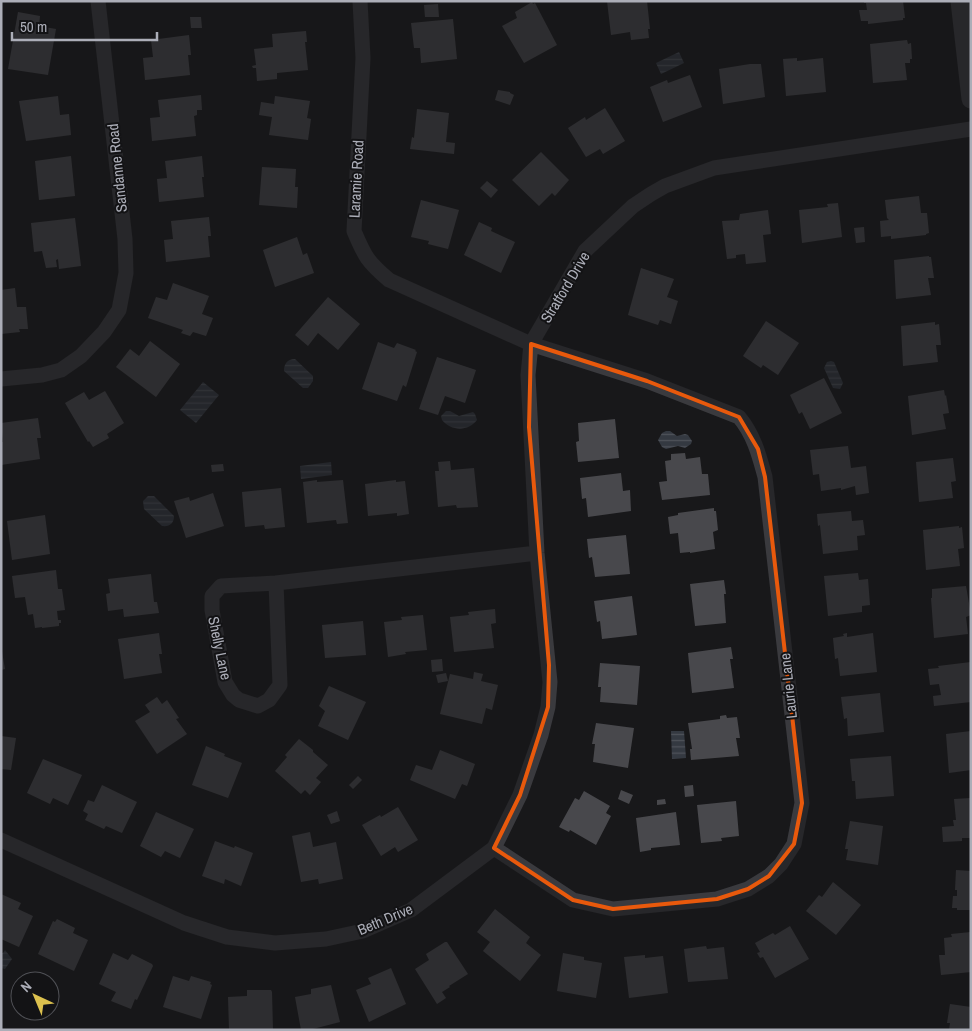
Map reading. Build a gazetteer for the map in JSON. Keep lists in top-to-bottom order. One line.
{"streets":{"street":["Sandanne Road","Laramie Road","Stratford Drive","Shelly Lane","Laurie Lane","Beth Drive"]},"crossings":[["Laramie Road","Stratford Drive"],["Laramie Road","Laurie Lane"],["Stratford Drive","Shelly Lane"],["Stratford Drive","Laurie Lane"],["Stratford Drive","Beth Drive"],["Shelly Lane","Beth Drive"],["Laurie Lane","Beth Drive"]],"scale_bar":"50 m","north":"top left"}
